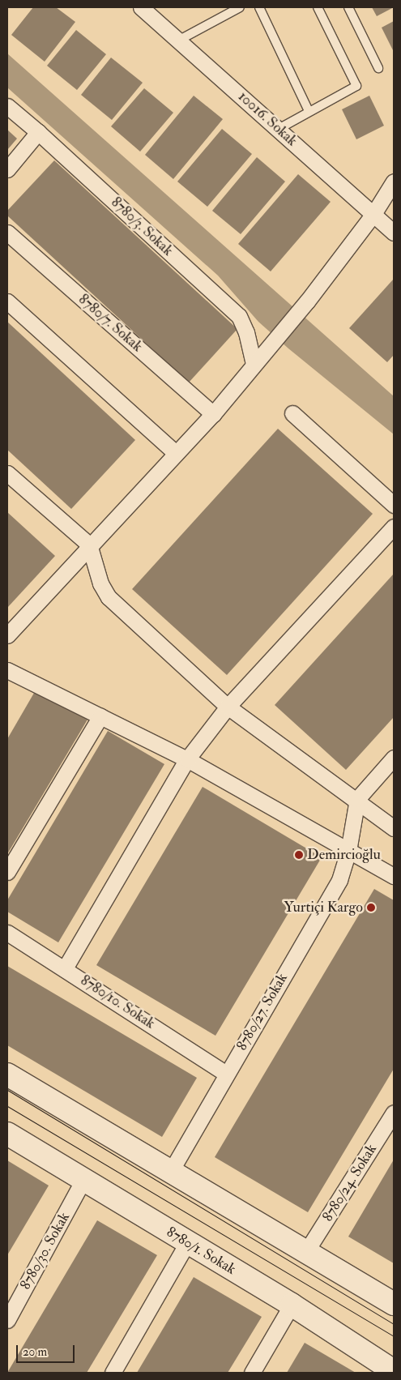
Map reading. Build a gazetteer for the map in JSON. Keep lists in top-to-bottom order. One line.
{"streets":{"street":["10016. Sokak","8780/3. Sokak","8780/7. Sokak","8780/10. Sokak","8780/27. Sokak","8780/24. Sokak","8780/30. Sokak","8780/1. Sokak"]},"crossings":[["8780/10. Sokak","8780/27. Sokak"],["8780/30. Sokak","8780/1. Sokak"]],"places":["Demircioğlu","Yurtiçi Kargo"],"scale_bar":"20 m"}
